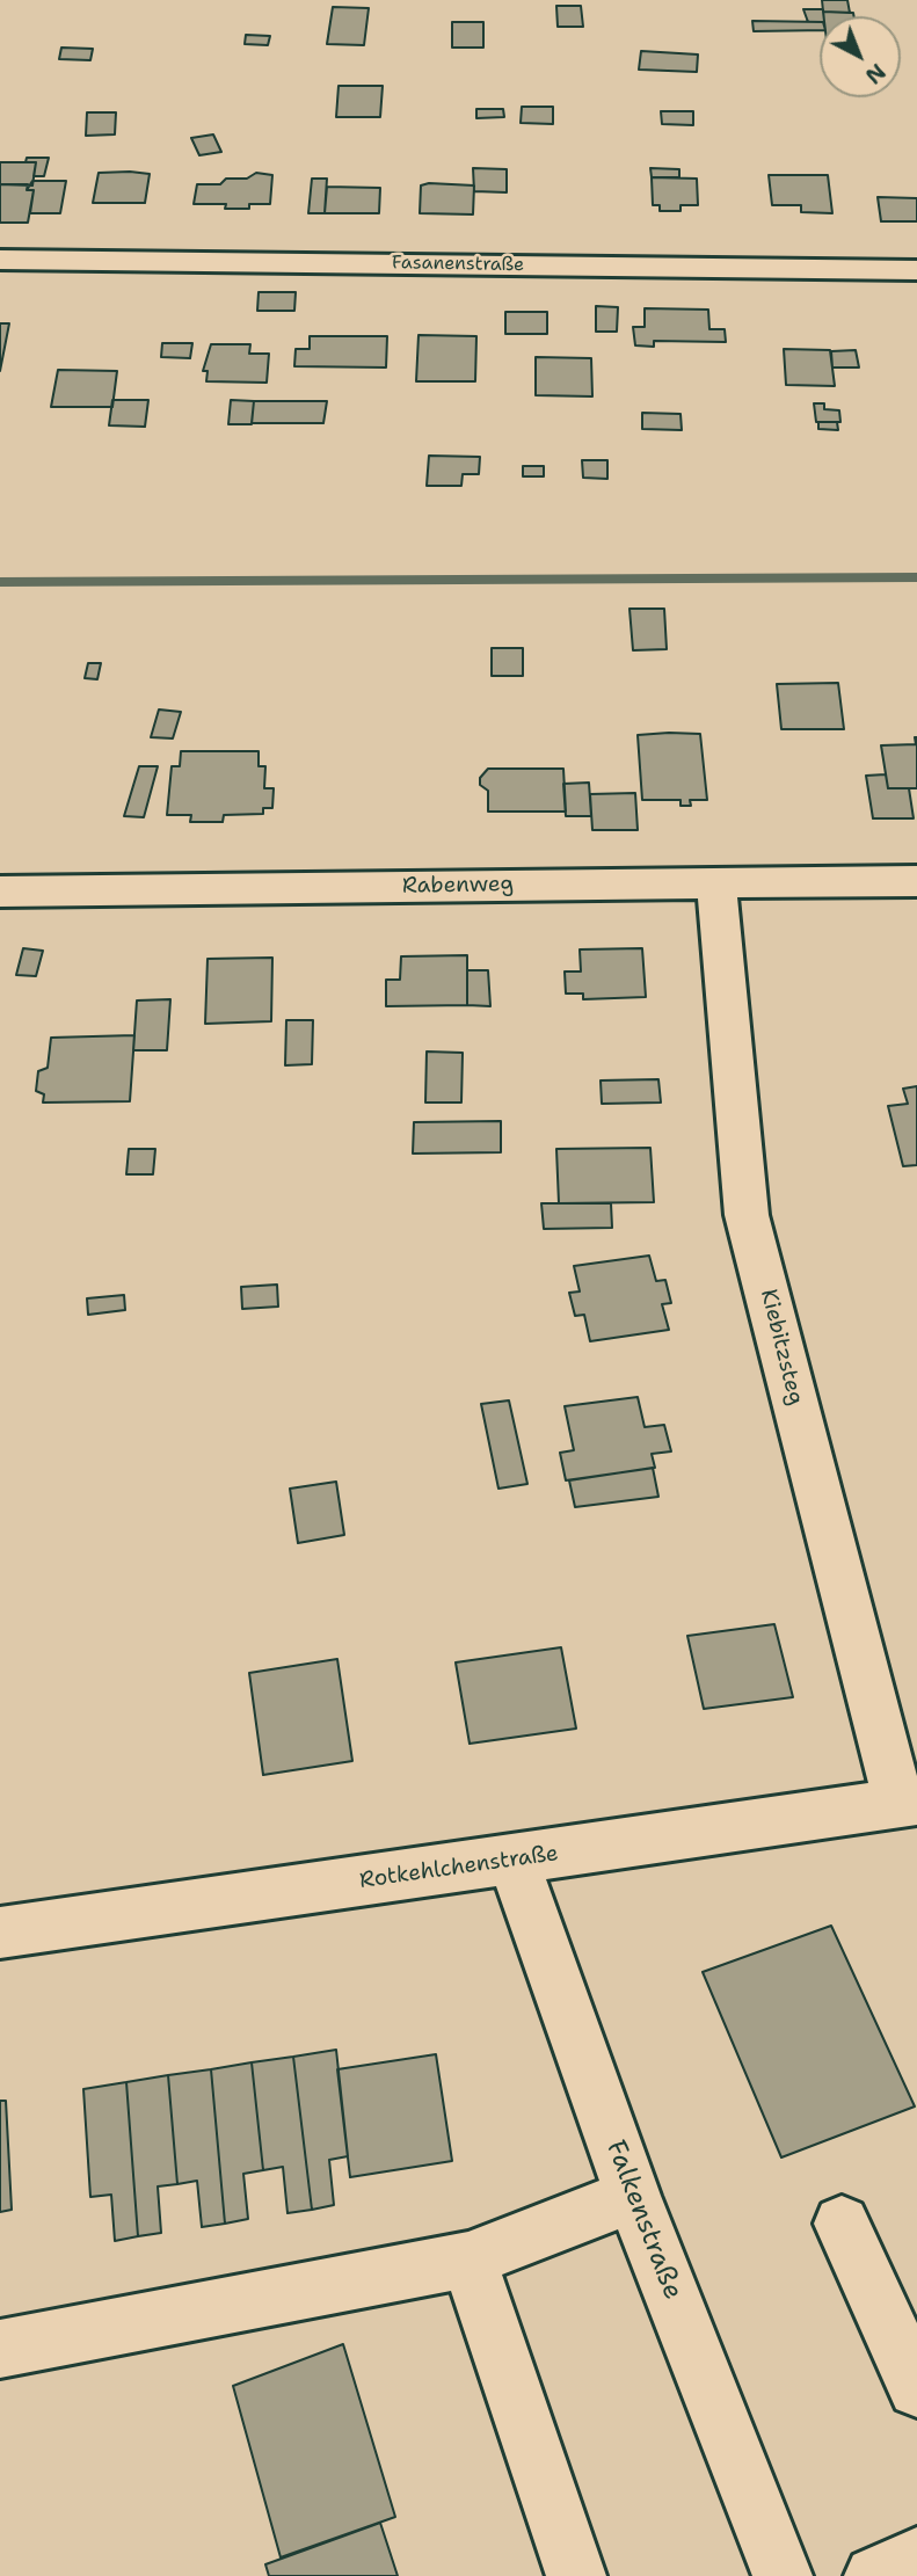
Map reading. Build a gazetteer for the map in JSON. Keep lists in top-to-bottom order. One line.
{"streets":{"street":["Fasanenstraße","Rabenweg","Kiebitzsteg","Rotkehlchenstraße","Falkenstraße"]},"crossings":[["Rabenweg","Kiebitzsteg"],["Kiebitzsteg","Rotkehlchenstraße"],["Rotkehlchenstraße","Falkenstraße"]],"north":"bottom right"}
